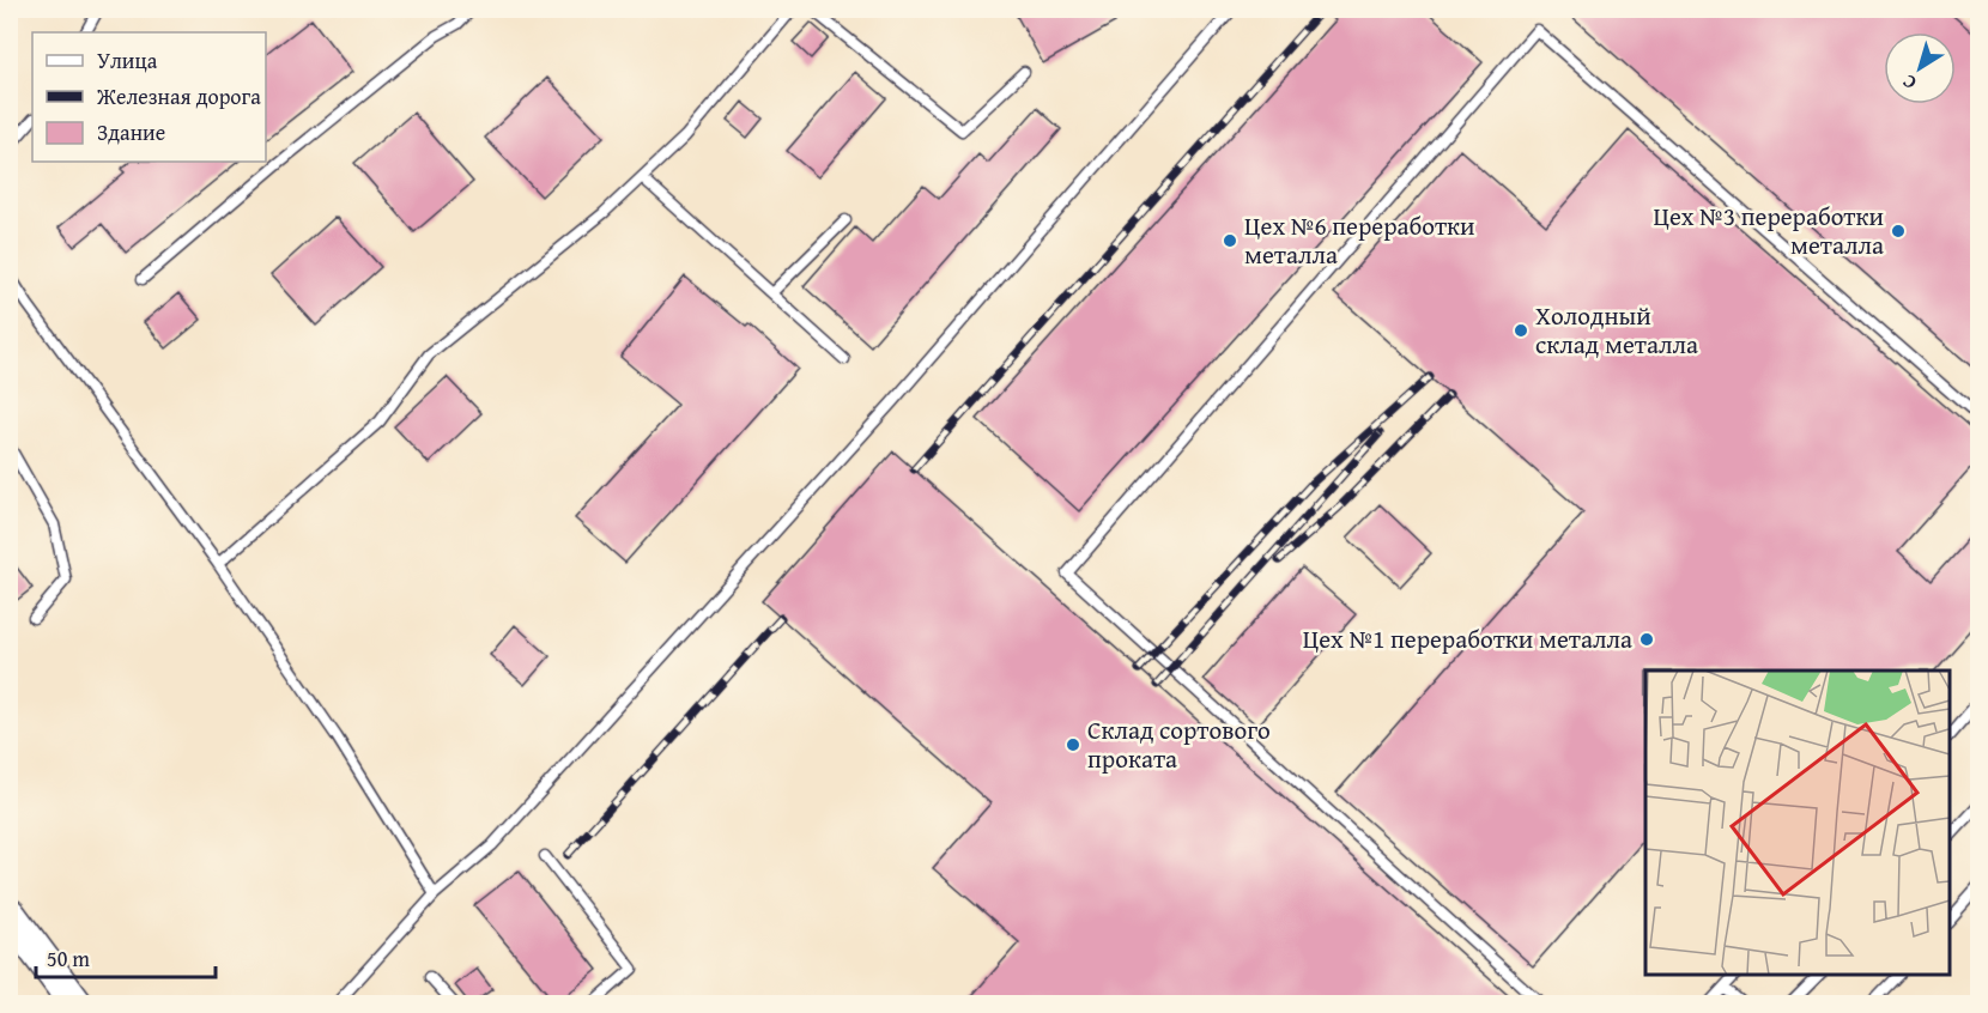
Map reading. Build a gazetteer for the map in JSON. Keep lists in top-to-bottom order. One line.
{"places":["Цех №3 переработки металла","Цех №6 переработки металла","Холодный склад металла","Цех №1 переработки металла","Склад сортового проката"],"legend":["Улица","Железная дорога","Здание"],"scale_bar":"50 m","north":"bottom left"}
